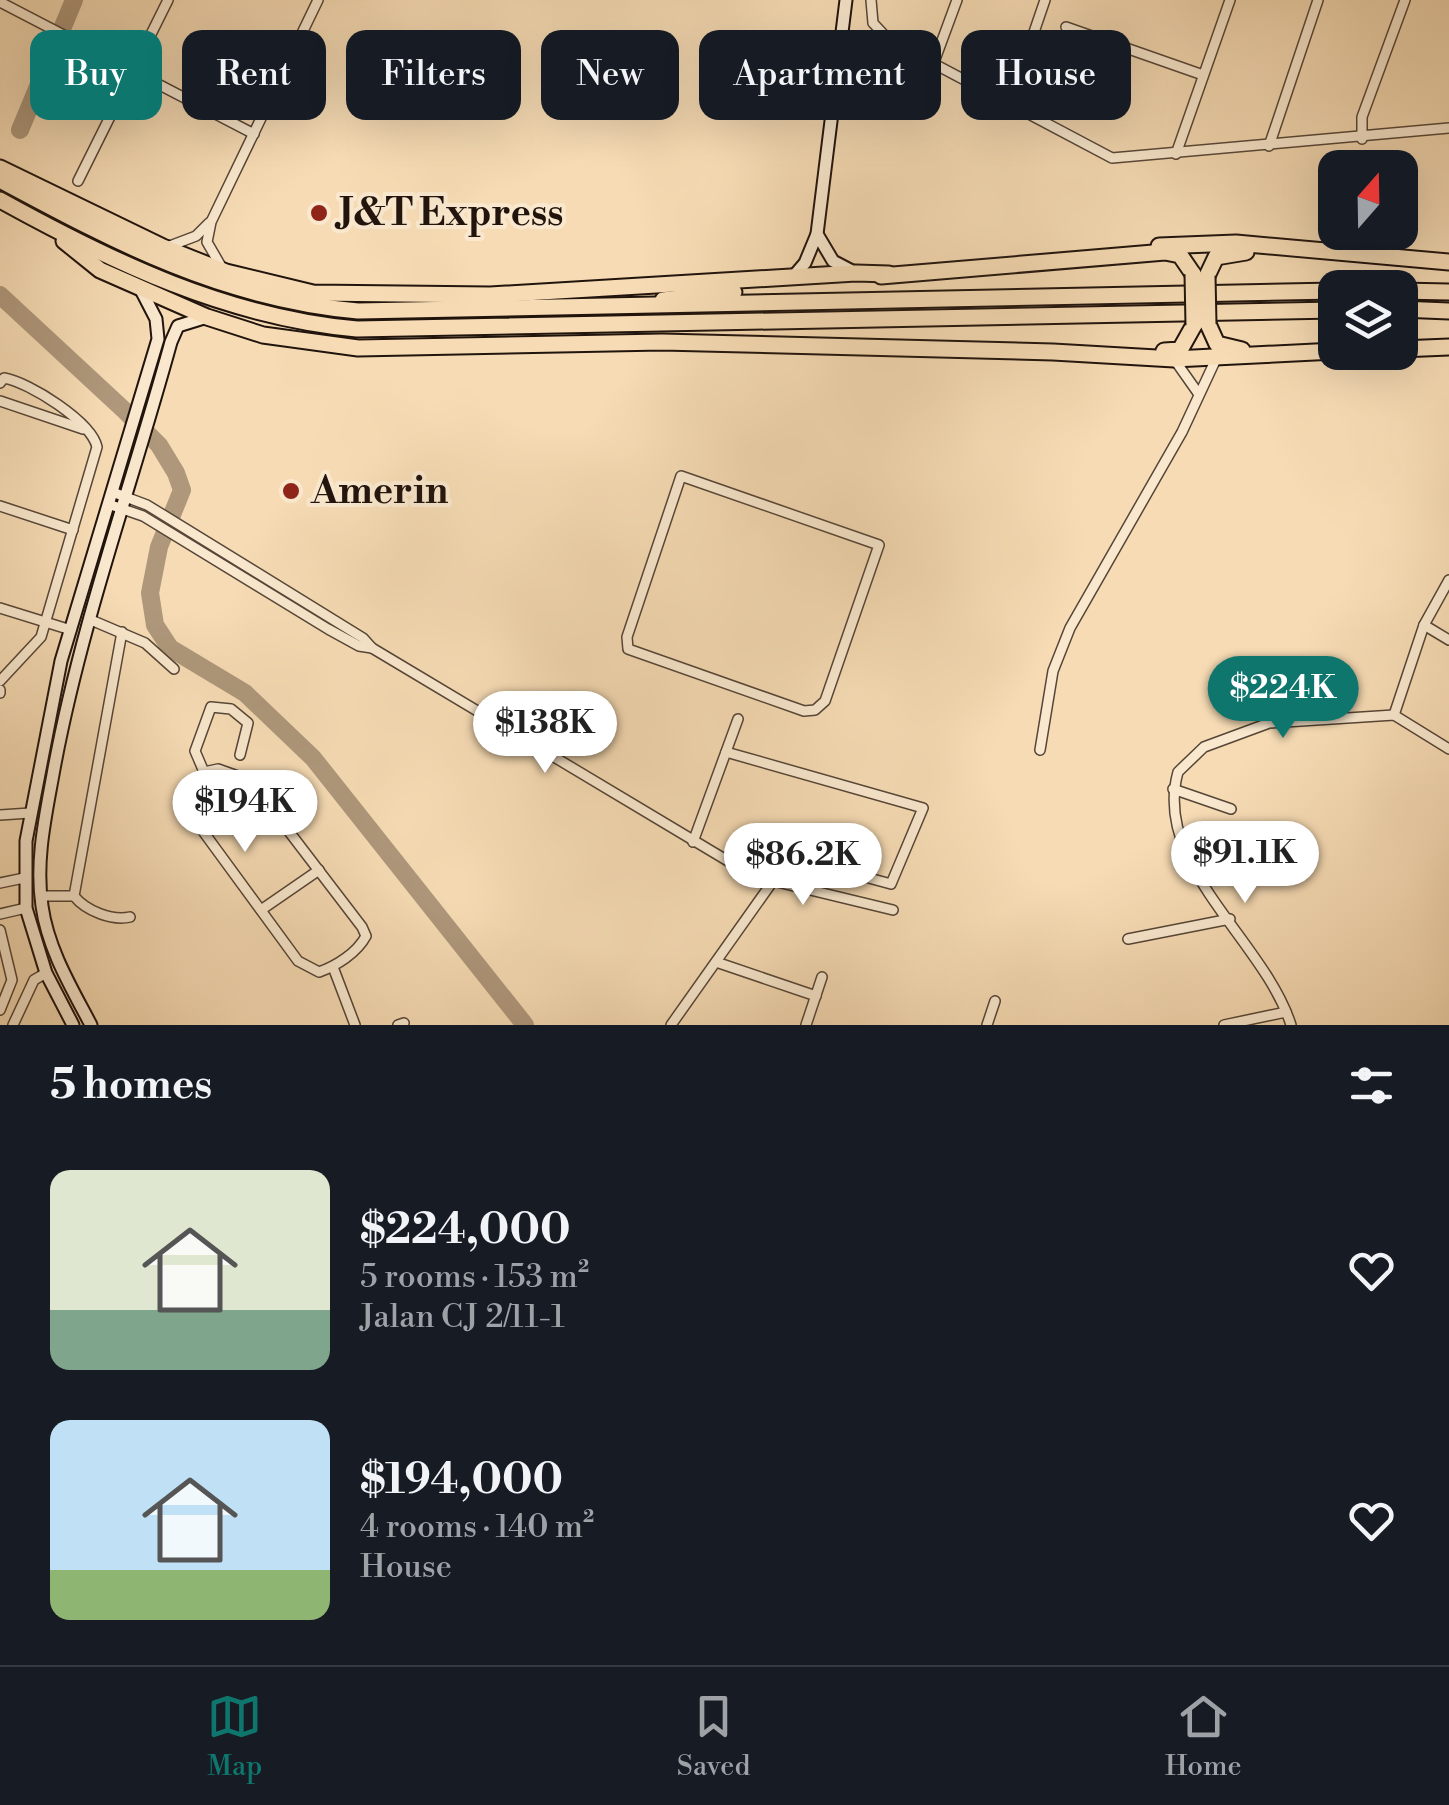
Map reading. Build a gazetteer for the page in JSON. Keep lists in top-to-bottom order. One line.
{"places":["J&T Express","Amerin"],"north":"top","page":{"chip":["Buy","Rent","Filters","New","Apartment","House"],"price":["$224K","$138K","$194K","$91.1K","$86.2K"],"heading":"5 homes","list":[{"name":"$224,000","note":"5 rooms · 153 m² · Jalan CJ 2/11-1"},{"name":"$194,000","note":"4 rooms · 140 m² · House"}],"tabs":["Map","Saved","Home"]}}
